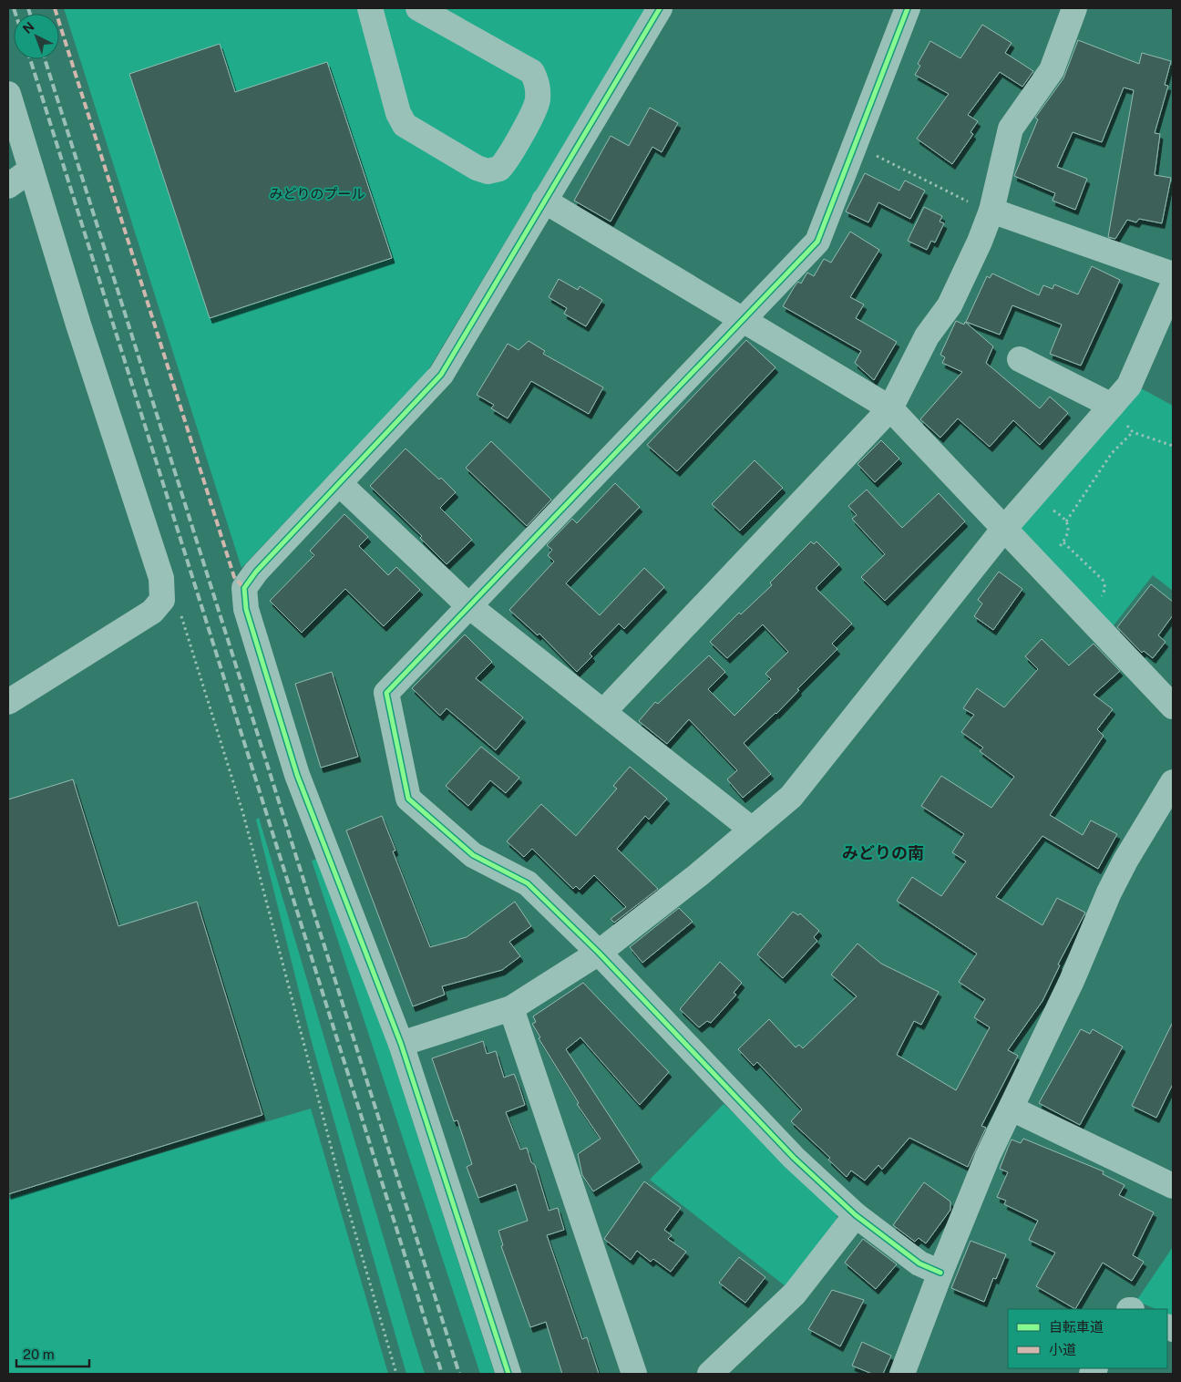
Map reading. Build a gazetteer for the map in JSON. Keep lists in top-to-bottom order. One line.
{"districts":["みどりの南"],"parks":["みどりのプール"],"legend":["自転車道","小道"],"scale_bar":"20 m","north":"top left"}
